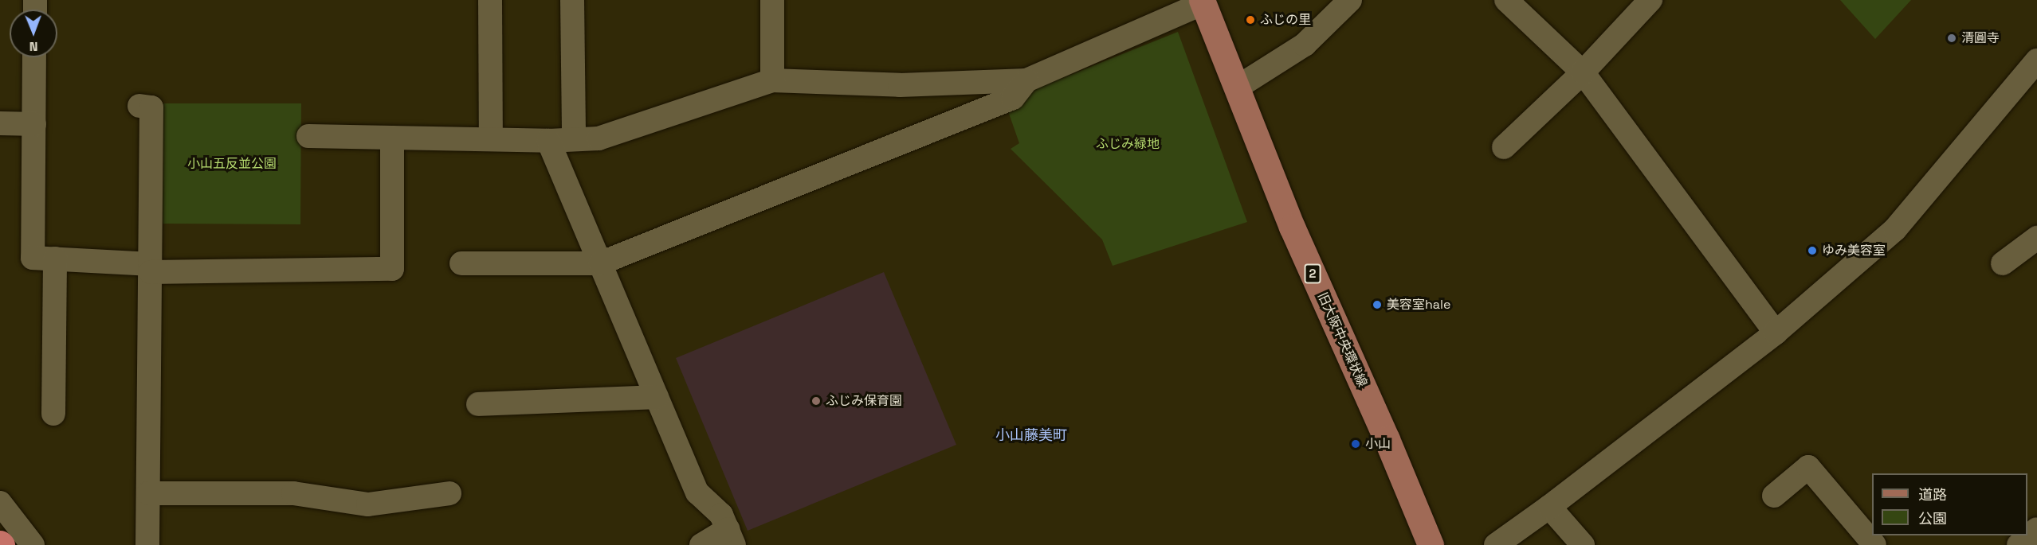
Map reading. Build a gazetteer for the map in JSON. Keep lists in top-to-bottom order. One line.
{"streets":{"main road":["2","旧大阪中央環状線"]},"districts":["小山藤美町"],"parks":["ふじみ緑地","小山五反並公園"],"places":["ふじの里","清圓寺","ゆみ美容室","美容室hale","ふじみ保育園","小山"],"legend":["道路","公園"],"north":"bottom"}
